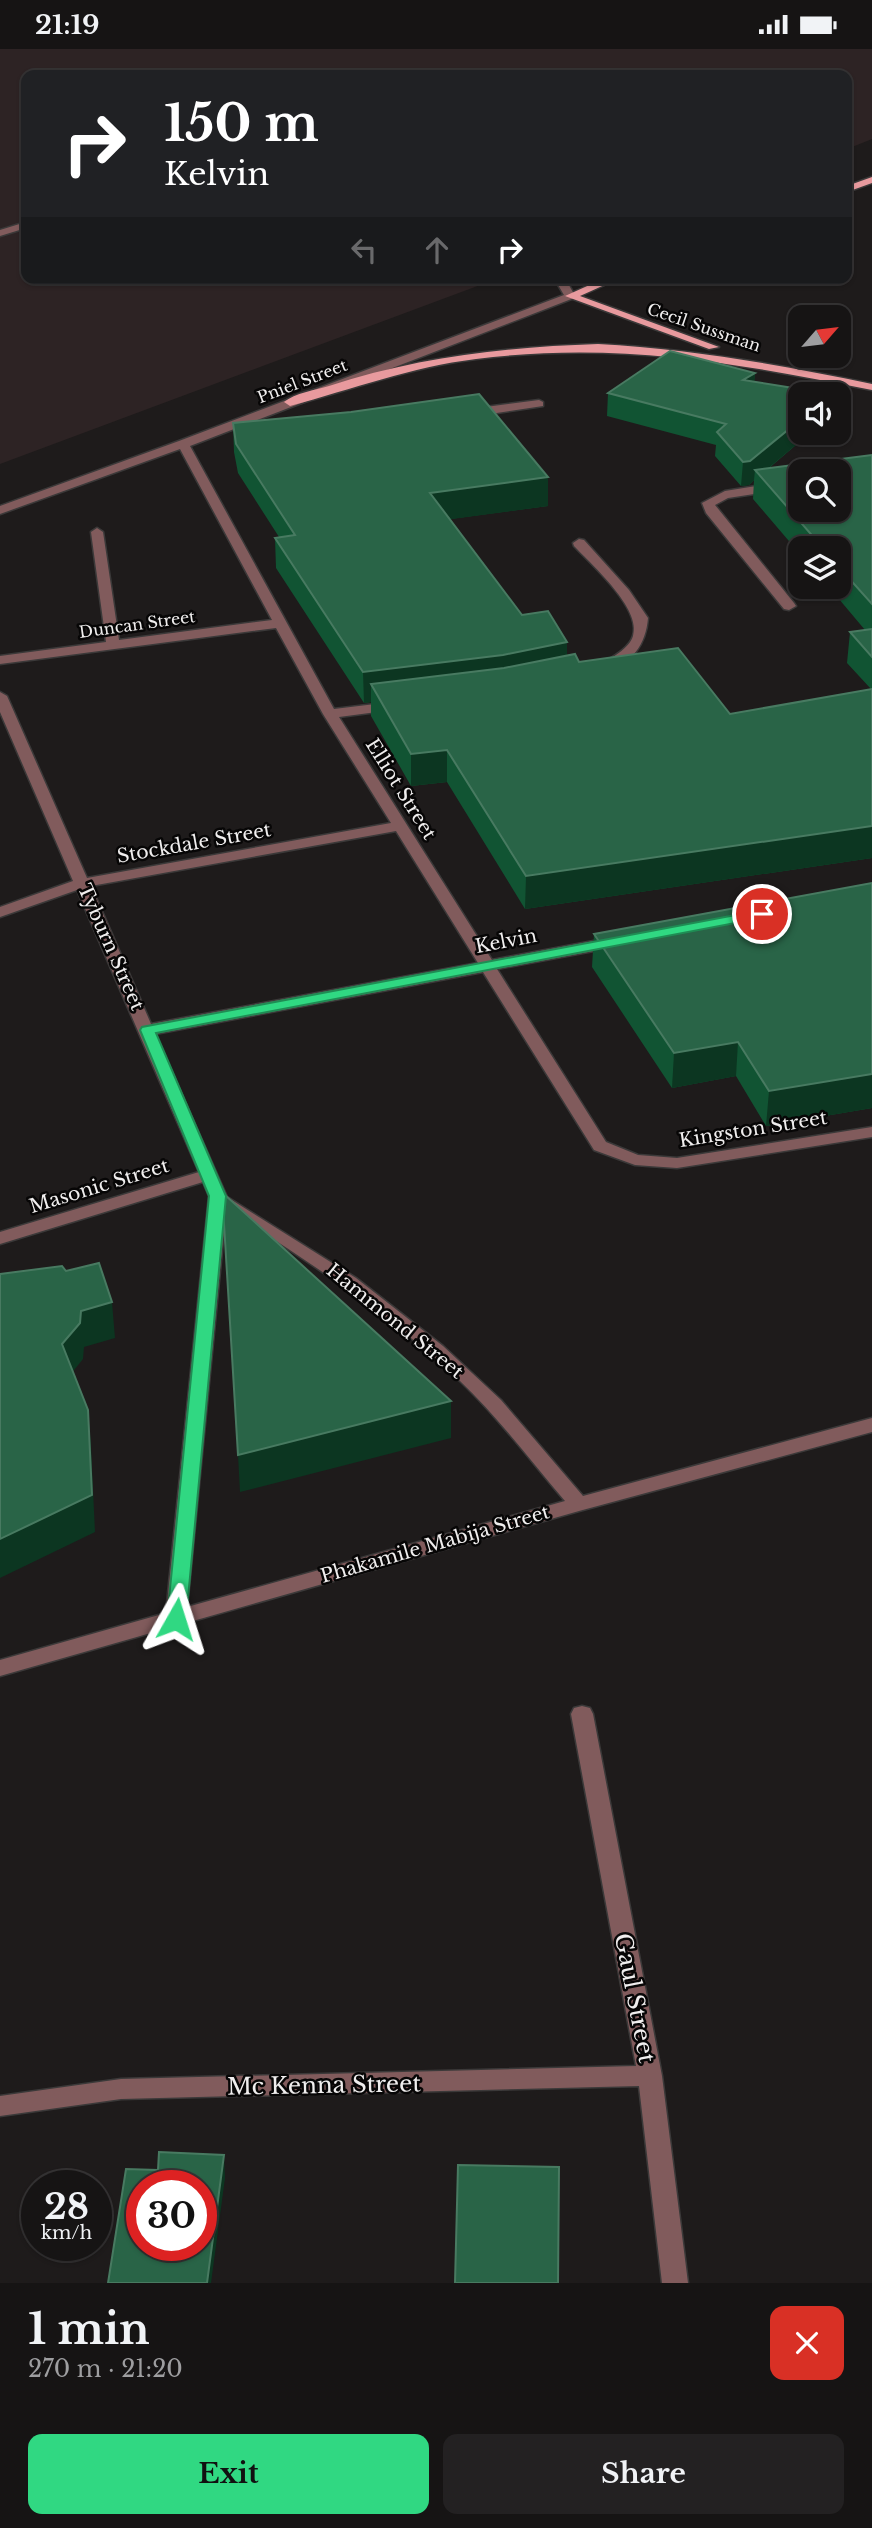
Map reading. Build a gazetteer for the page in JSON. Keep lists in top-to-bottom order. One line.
{"streets":{"main road":["Cecil Sussman","Pniel Street"],"street":["Duncan Street","Elliot Street","Stockdale Street","Kelvin","Tyburn Street","Kingston Street","Masonic Street","Hammond Street","Phakamile Mabija Street","Gaul Street","Mc Kenna Street"]},"crossings":[["Cecil Sussman","Pniel Street"],["Pniel Street","Elliot Street"],["Duncan Street","Elliot Street"],["Elliot Street","Stockdale Street"],["Elliot Street","Kelvin"],["Elliot Street","Kingston Street"],["Stockdale Street","Tyburn Street"],["Kelvin","Tyburn Street"],["Tyburn Street","Masonic Street"],["Tyburn Street","Hammond Street"],["Tyburn Street","Phakamile Mabija Street"],["Hammond Street","Phakamile Mabija Street"],["Gaul Street","Mc Kenna Street"]],"north":"top right","page":{"status":"21:19","turn":["150 m","Kelvin"],"speed":"28 km/h","limit":"30","heading":["1 min","270 m · 21:20"],"buttons":["Exit","Share"]}}
